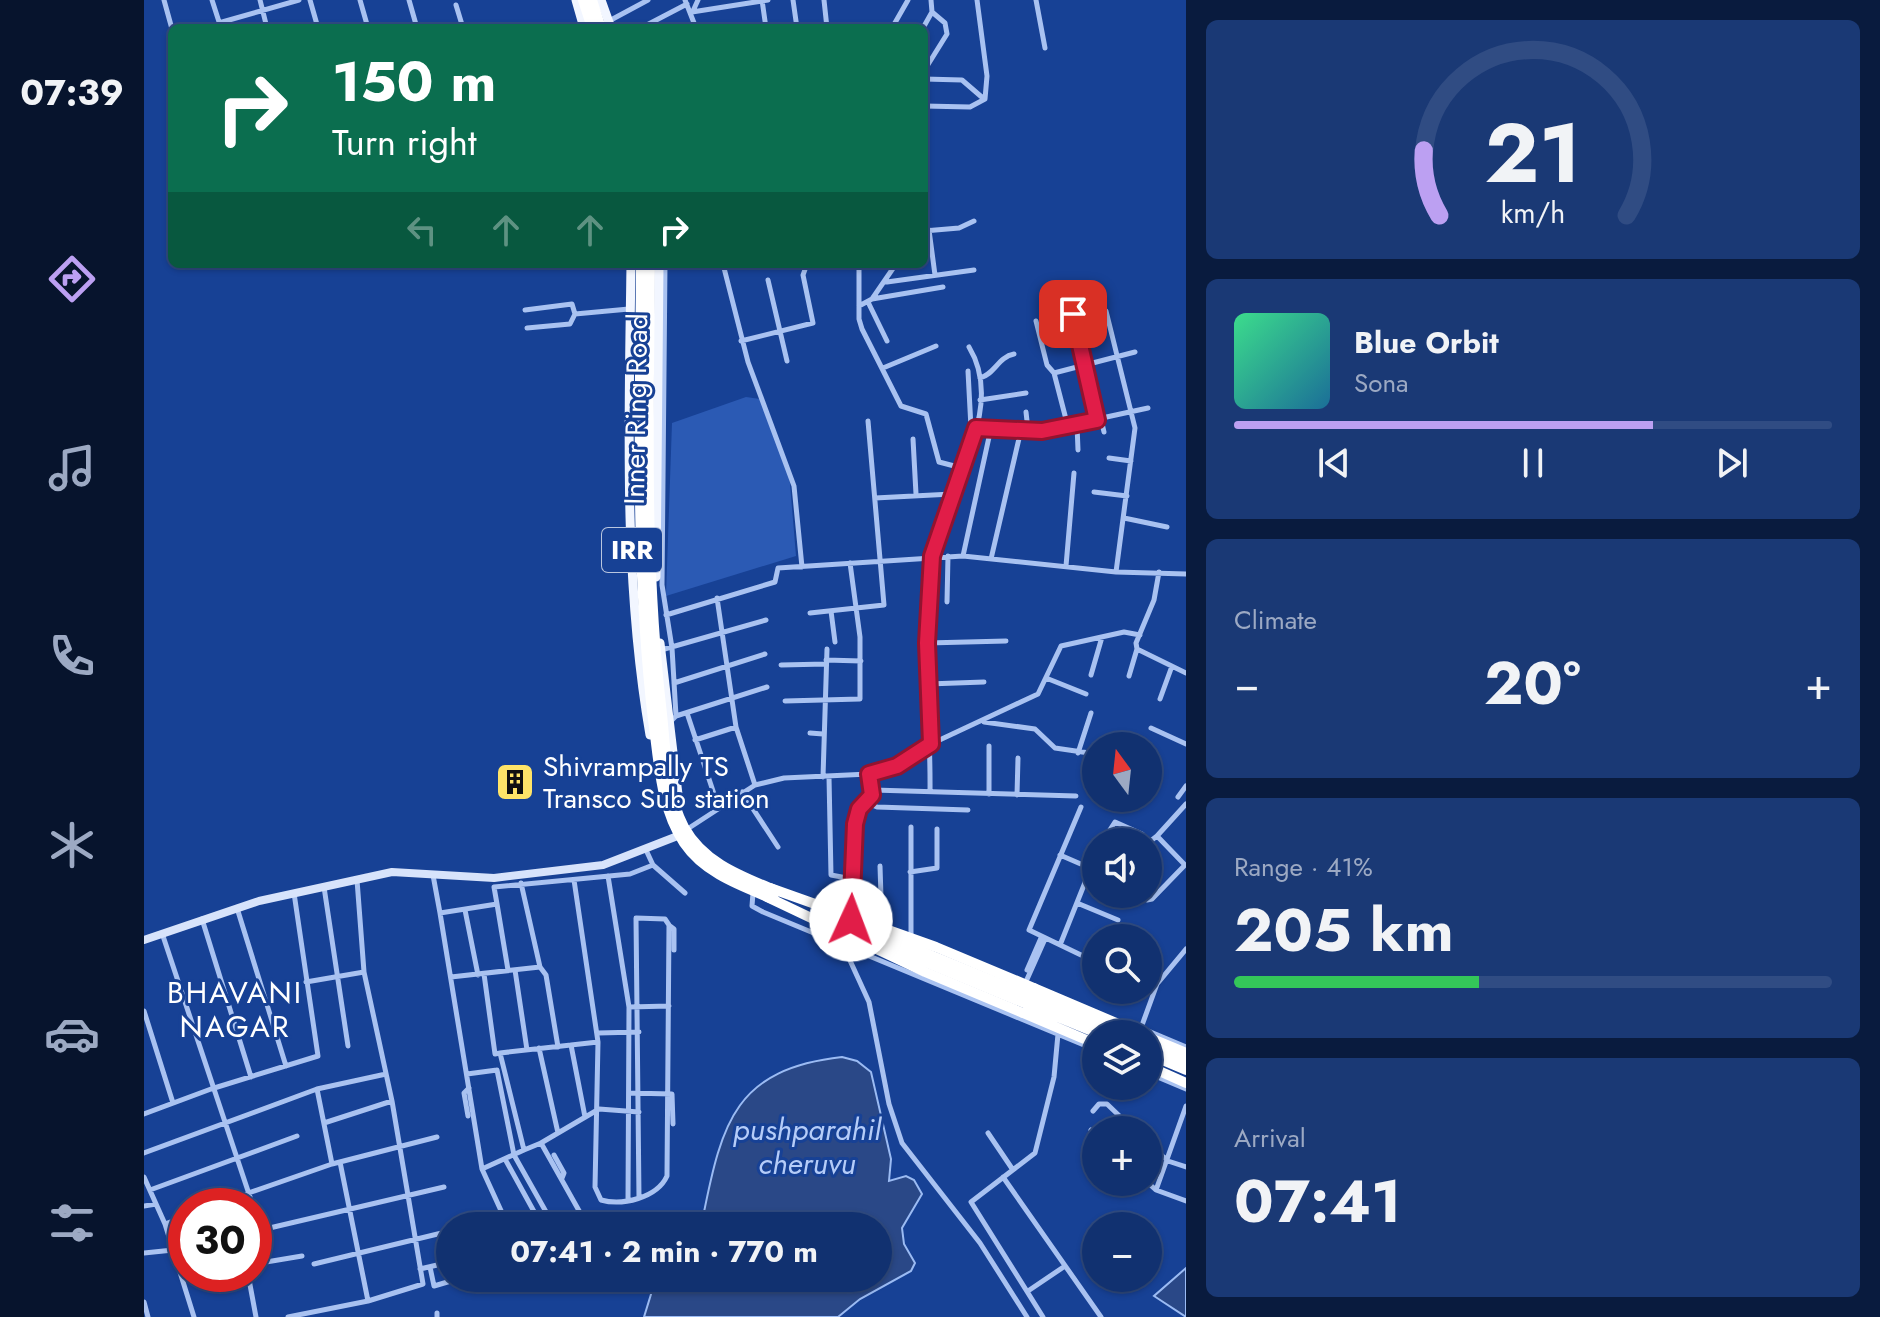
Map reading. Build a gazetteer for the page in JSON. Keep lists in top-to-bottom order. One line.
{"streets":{"main road":["Inner Ring Road","IRR"]},"districts":["BHAVANI NAGAR"],"water":["pushparahil cheruvu"],"places":{"building":["Shivrampally TS Transco Sub station"]},"north":"top","page":{"tabs":"07:39","turn":["150 m","Turn right"],"song":["Blue Orbit","Sona"],"tile":["Climate",["Range · 41%","205 km"],["Arrival","07:41"]],"heat":["−","20°","+"],"map_buttons":["+","−"],"limit":"30","trip":"07:41 · 2 min · 770 m","gauge":["21","km/h"]}}
